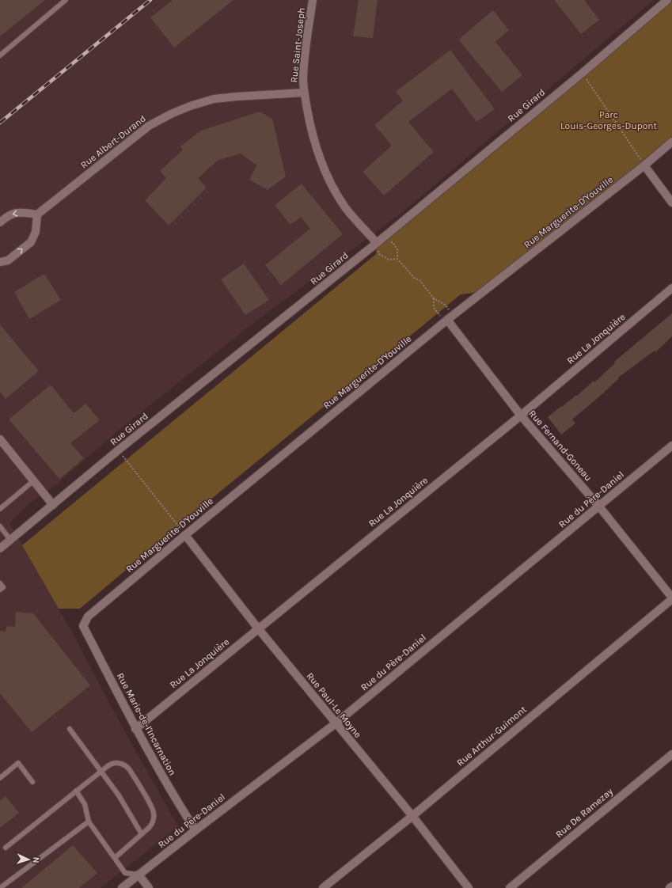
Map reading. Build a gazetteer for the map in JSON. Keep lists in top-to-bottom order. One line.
{"streets":{"street":["Rue Saint-Joseph","Rue Girard","Rue Albert-Durand","Rue Marguerite-D'Youville","Rue La Jonquière","Rue Fernand-Goneau","Rue du Père-Daniel","Rue Paul-Le Moyne","Rue Marie-de-l'Incarnation","Rue Arthur-Guimont","Rue De Ramezay"]},"crossings":[["Rue Saint-Joseph","Rue Girard"],["Rue Saint-Joseph","Rue Albert-Durand"],["Rue Marguerite-D'Youville","Rue Fernand-Goneau"],["Rue Marguerite-D'Youville","Rue Paul-Le Moyne"],["Rue Marguerite-D'Youville","Rue Marie-de-l'Incarnation"],["Rue La Jonquière","Rue Fernand-Goneau"],["Rue La Jonquière","Rue Paul-Le Moyne"],["Rue La Jonquière","Rue Marie-de-l'Incarnation"],["Rue Fernand-Goneau","Rue du Père-Daniel"],["Rue Fernand-Goneau","Rue Arthur-Guimont"],["Rue du Père-Daniel","Rue Paul-Le Moyne"],["Rue du Père-Daniel","Rue Marie-de-l'Incarnation"],["Rue Paul-Le Moyne","Rue Arthur-Guimont"]],"parks":["Parc Louis-Georges-Dupont"],"north":"right"}
